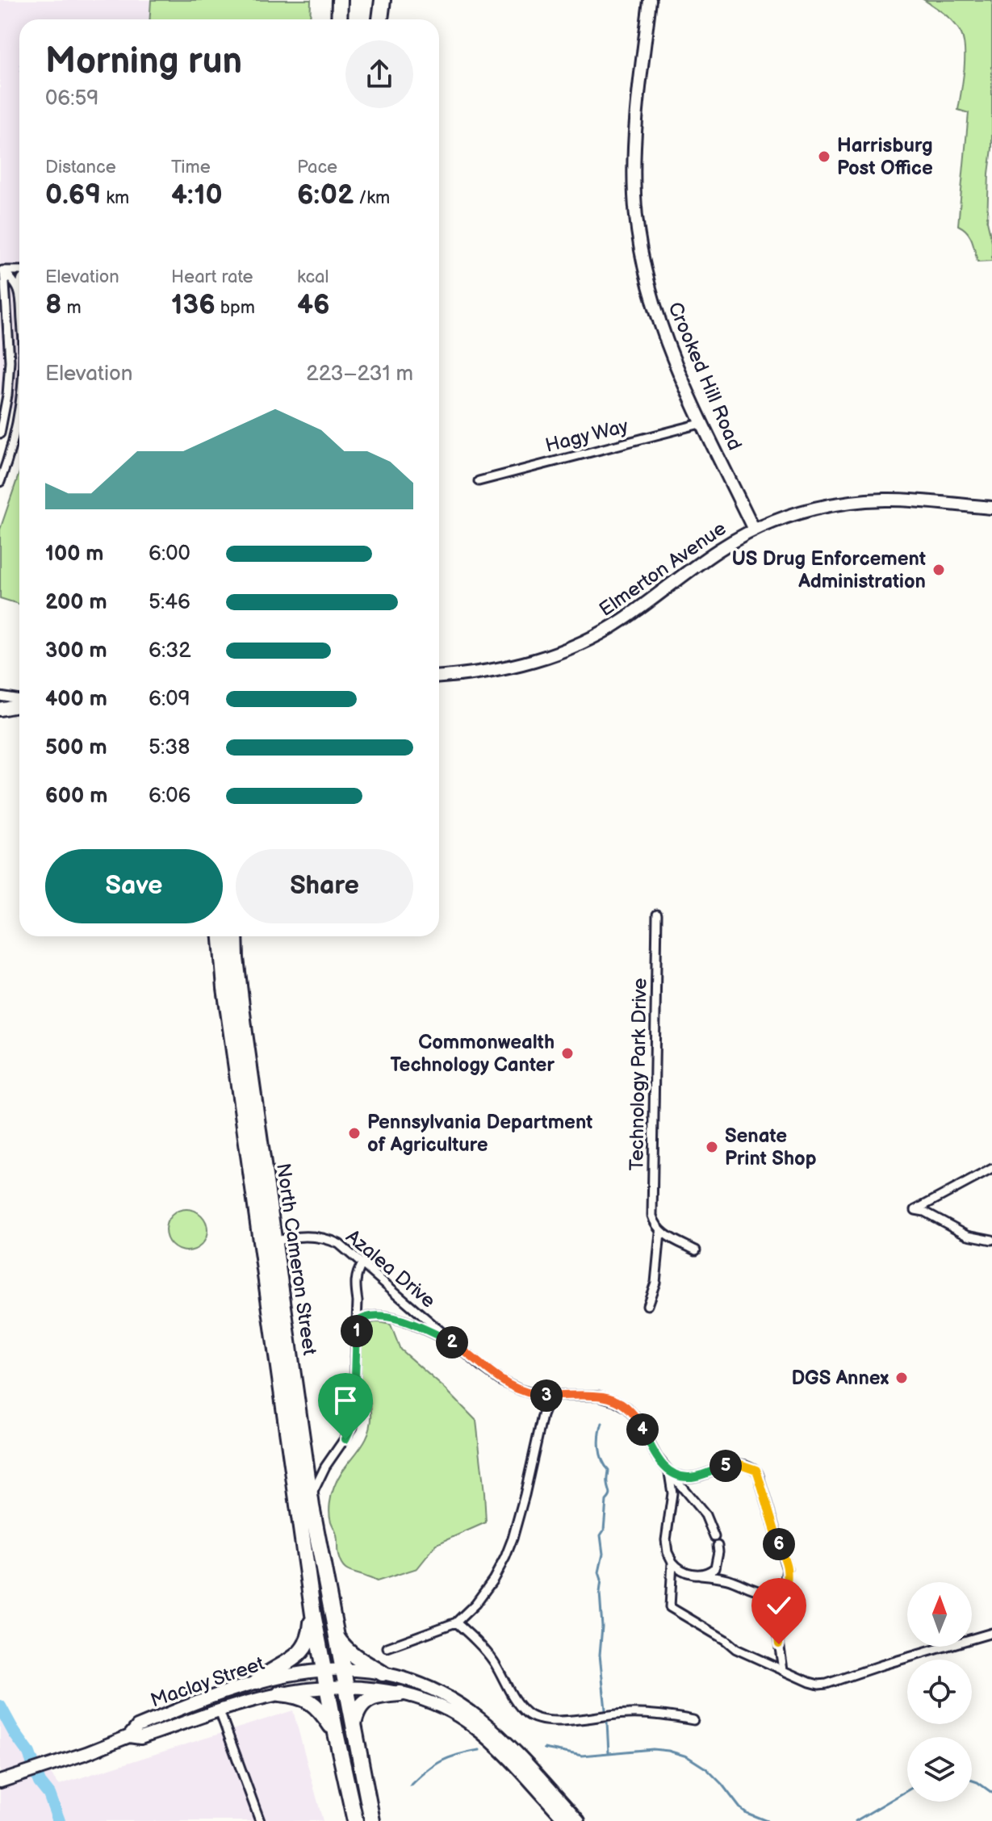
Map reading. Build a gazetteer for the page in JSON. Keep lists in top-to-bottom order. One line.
{"streets":{"highway":["North Cameron Street"],"main road":["Crooked Hill Road","Elmerton Avenue","Maclay Street"],"street":["Hagy Way","Technology Park Drive","Azalea Drive"]},"crossings":[["Crooked Hill Road","Hagy Way"],["Crooked Hill Road","Elmerton Avenue"],["North Cameron Street","Azalea Drive"],["North Cameron Street","Maclay Street"]],"places":["Harrisburg Post Office","US Drug Enforcement Administration","Commonwealth Technology Canter","Pennsylvania Department of Agriculture","Senate Print Shop","DGS Annex"],"north":"top","page":{"heading":["Morning run","06:59"],"stats":[["Distance","0.69 km"],["Time","4:10"],["Pace","6:02 /km"],["Elevation","8 m"],["Heart rate","136 bpm"],["kcal","46"]],"chart":["Elevation","223–231 m"],"list":[{"name":"100 m","note":"6:00"},{"name":"200 m","note":"5:46"},{"name":"300 m","note":"6:32"},{"name":"400 m","note":"6:09"},{"name":"500 m","note":"5:38"},{"name":"600 m","note":"6:06"}],"buttons":["Save","Share"],"pins":["1","2","3","4","5","6"]}}
